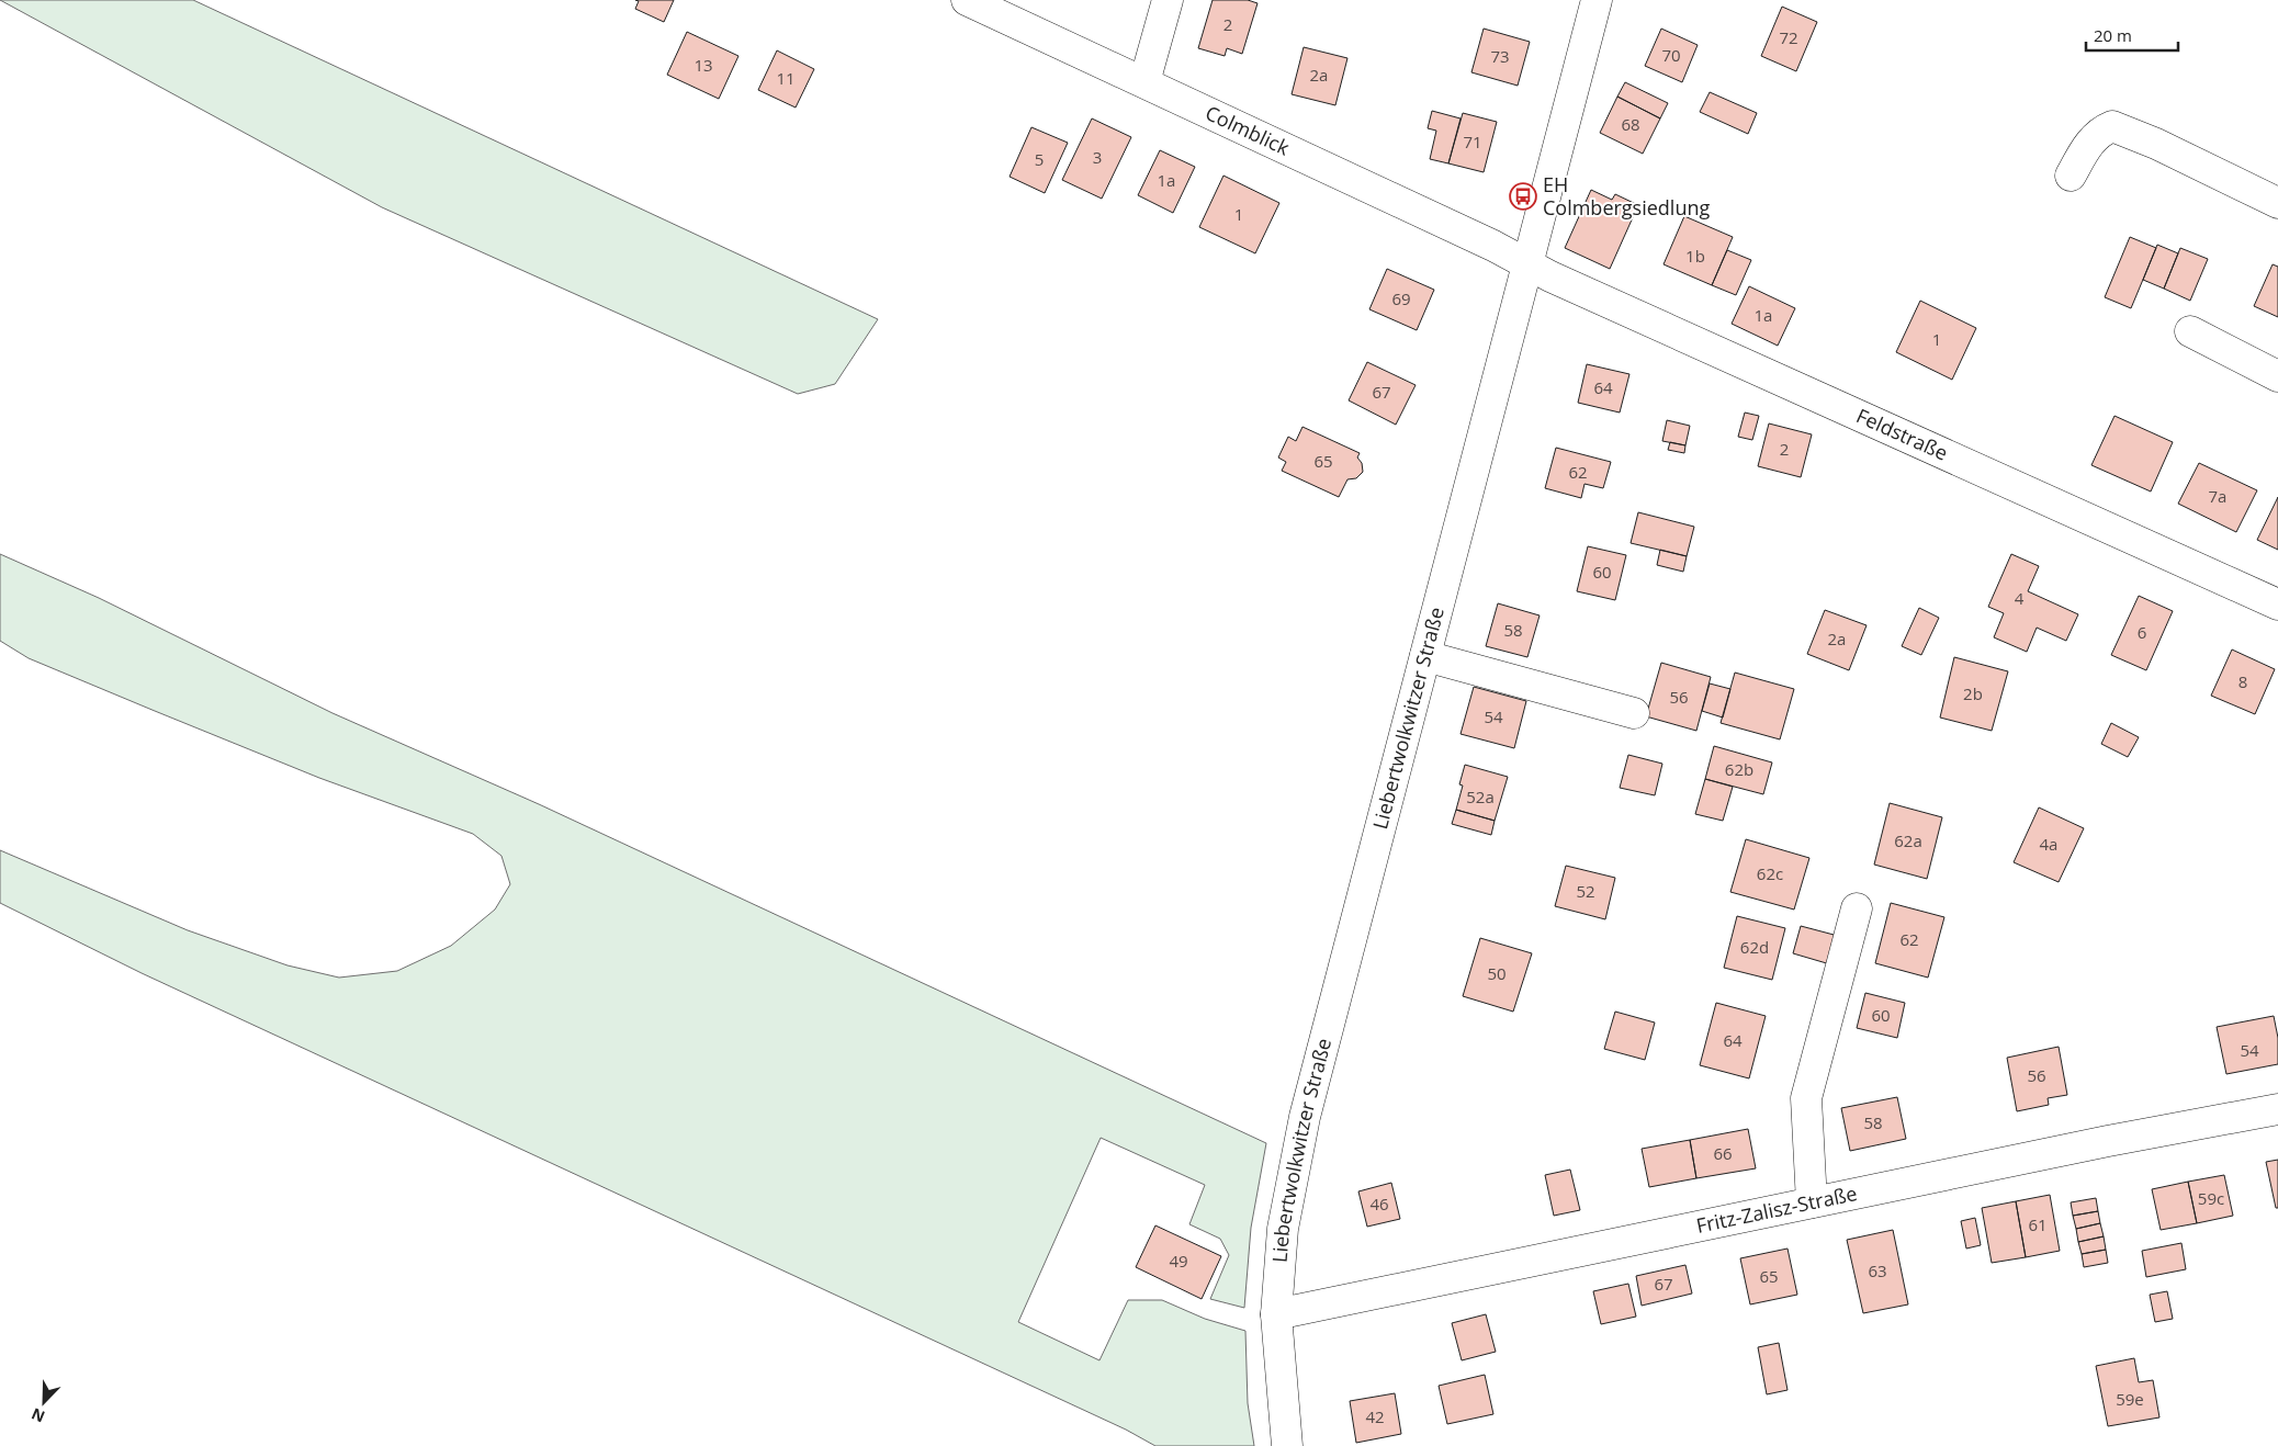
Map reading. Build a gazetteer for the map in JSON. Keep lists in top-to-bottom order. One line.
{"streets":{"street":["Colmblick","Feldstraße","Liebertwolkwitzer Straße","Fritz-Zalisz-Straße"]},"crossings":[["Colmblick","Feldstraße"],["Colmblick","Liebertwolkwitzer Straße"],["Feldstraße","Liebertwolkwitzer Straße"],["Liebertwolkwitzer Straße","Fritz-Zalisz-Straße"]],"places":{"bus stop":["EH Colmbergsiedlung"]},"house_numbers":["2","72","70","73","13","2a","11","68","71","3","5","1a","1","1b","69","1a","1","64","67","2","65","62","7a","60","4","58","6","2a","8","2b","56","54","62b","52a","62a","4a","62c","52","62","62d","50","60","64","54","56","58","66","59c","46","61","49","63","65","67","59e","42"],"scale_bar":"20 m","north":"bottom left"}
